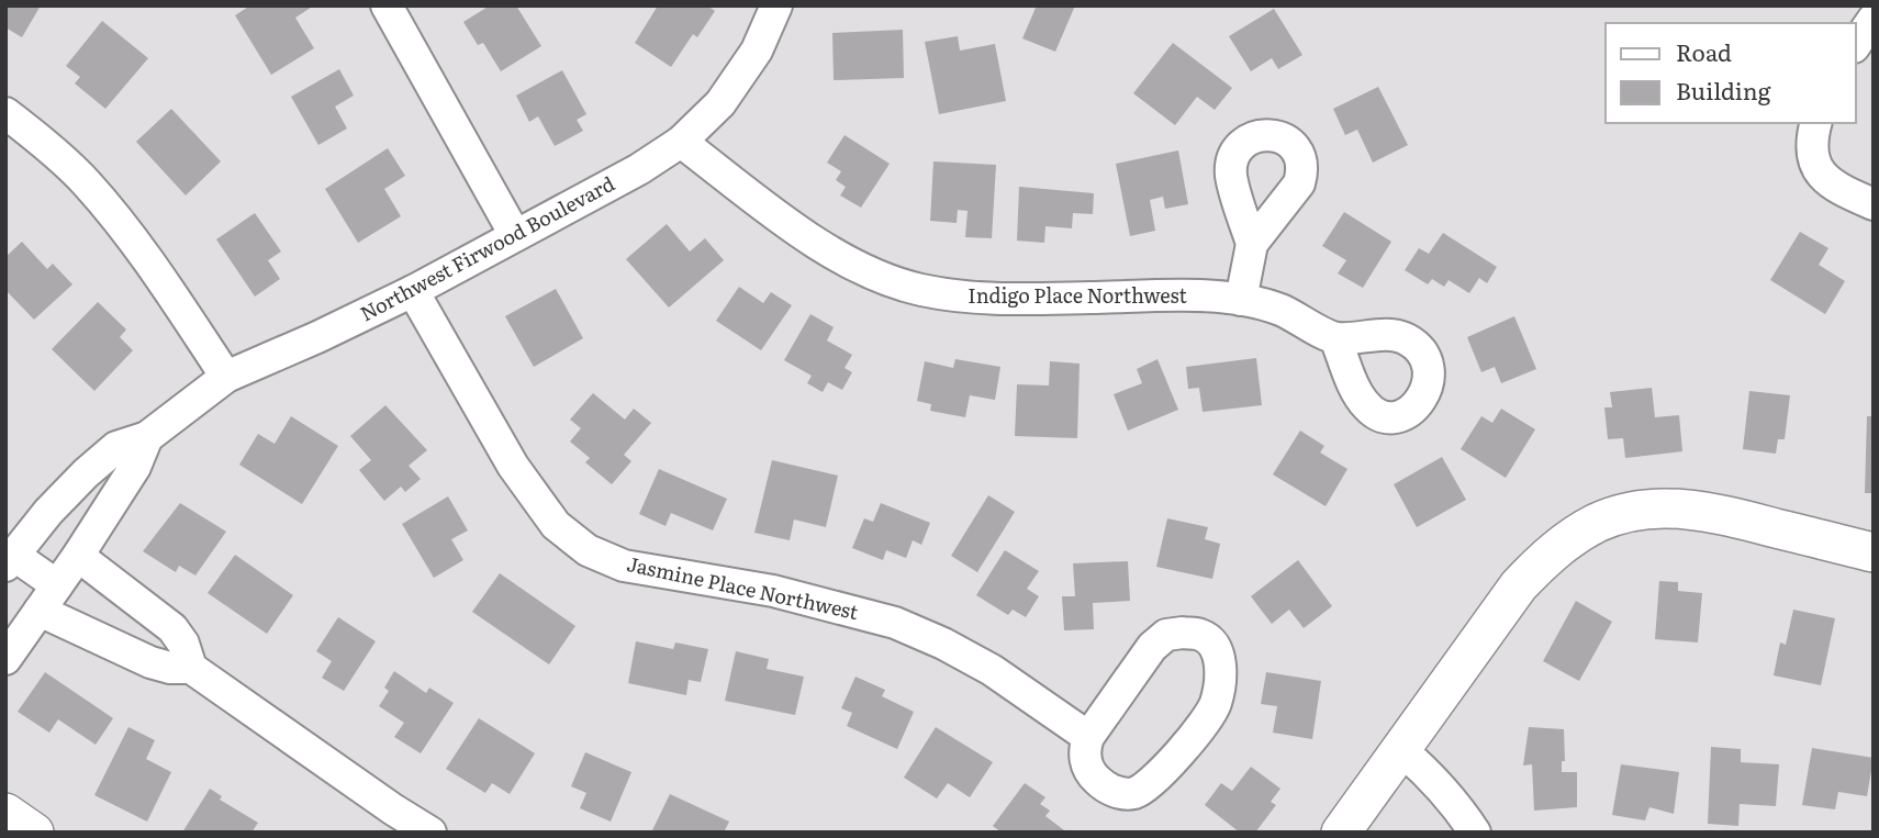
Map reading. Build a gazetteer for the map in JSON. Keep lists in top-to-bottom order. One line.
{"streets":{"street":["Northwest Firwood Boulevard","Indigo Place Northwest","Jasmine Place Northwest"]},"crossings":[["Northwest Firwood Boulevard","Indigo Place Northwest"],["Northwest Firwood Boulevard","Jasmine Place Northwest"]],"legend":["Road","Building"]}
